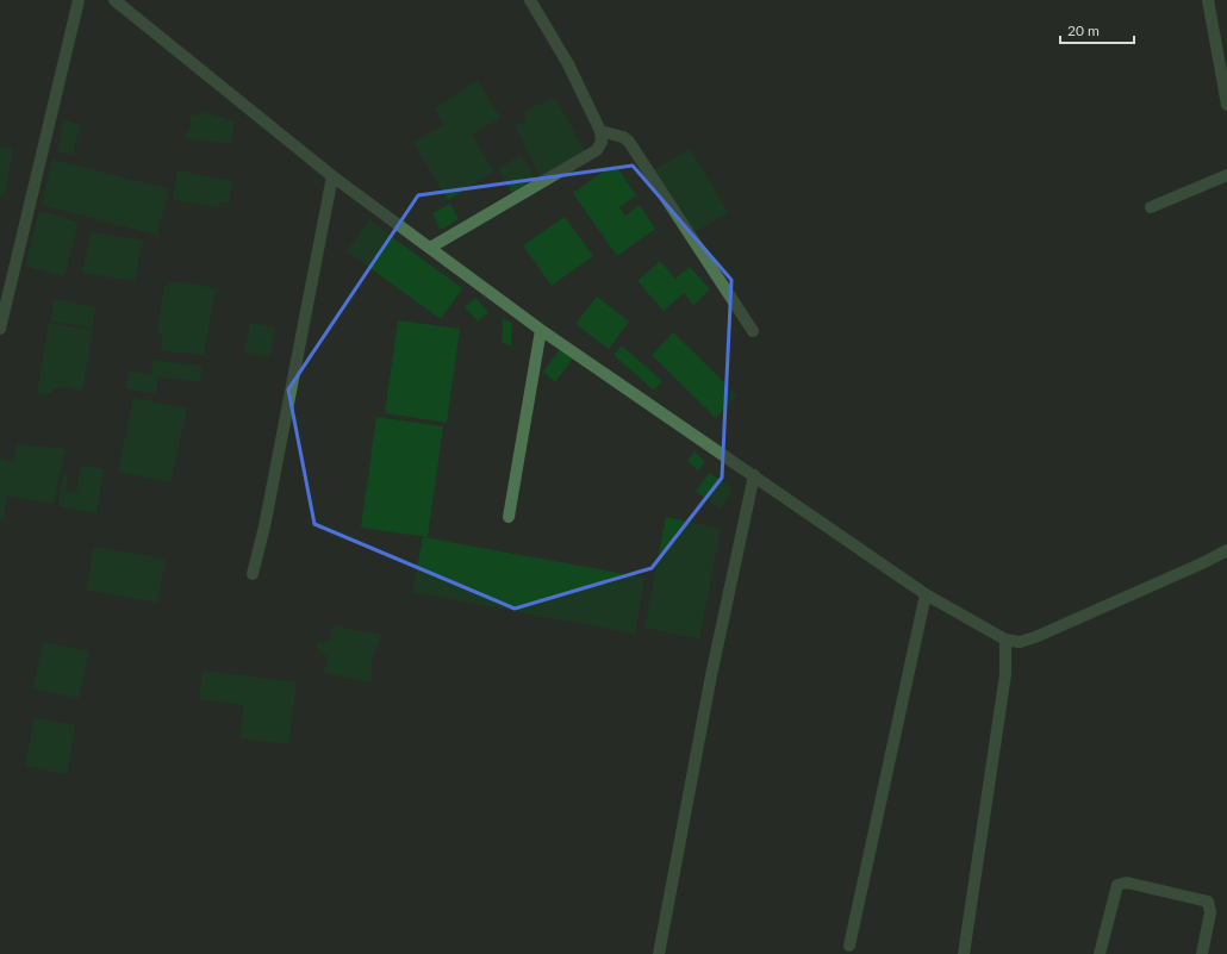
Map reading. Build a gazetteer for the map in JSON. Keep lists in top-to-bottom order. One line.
{"scale_bar":"20 m"}
